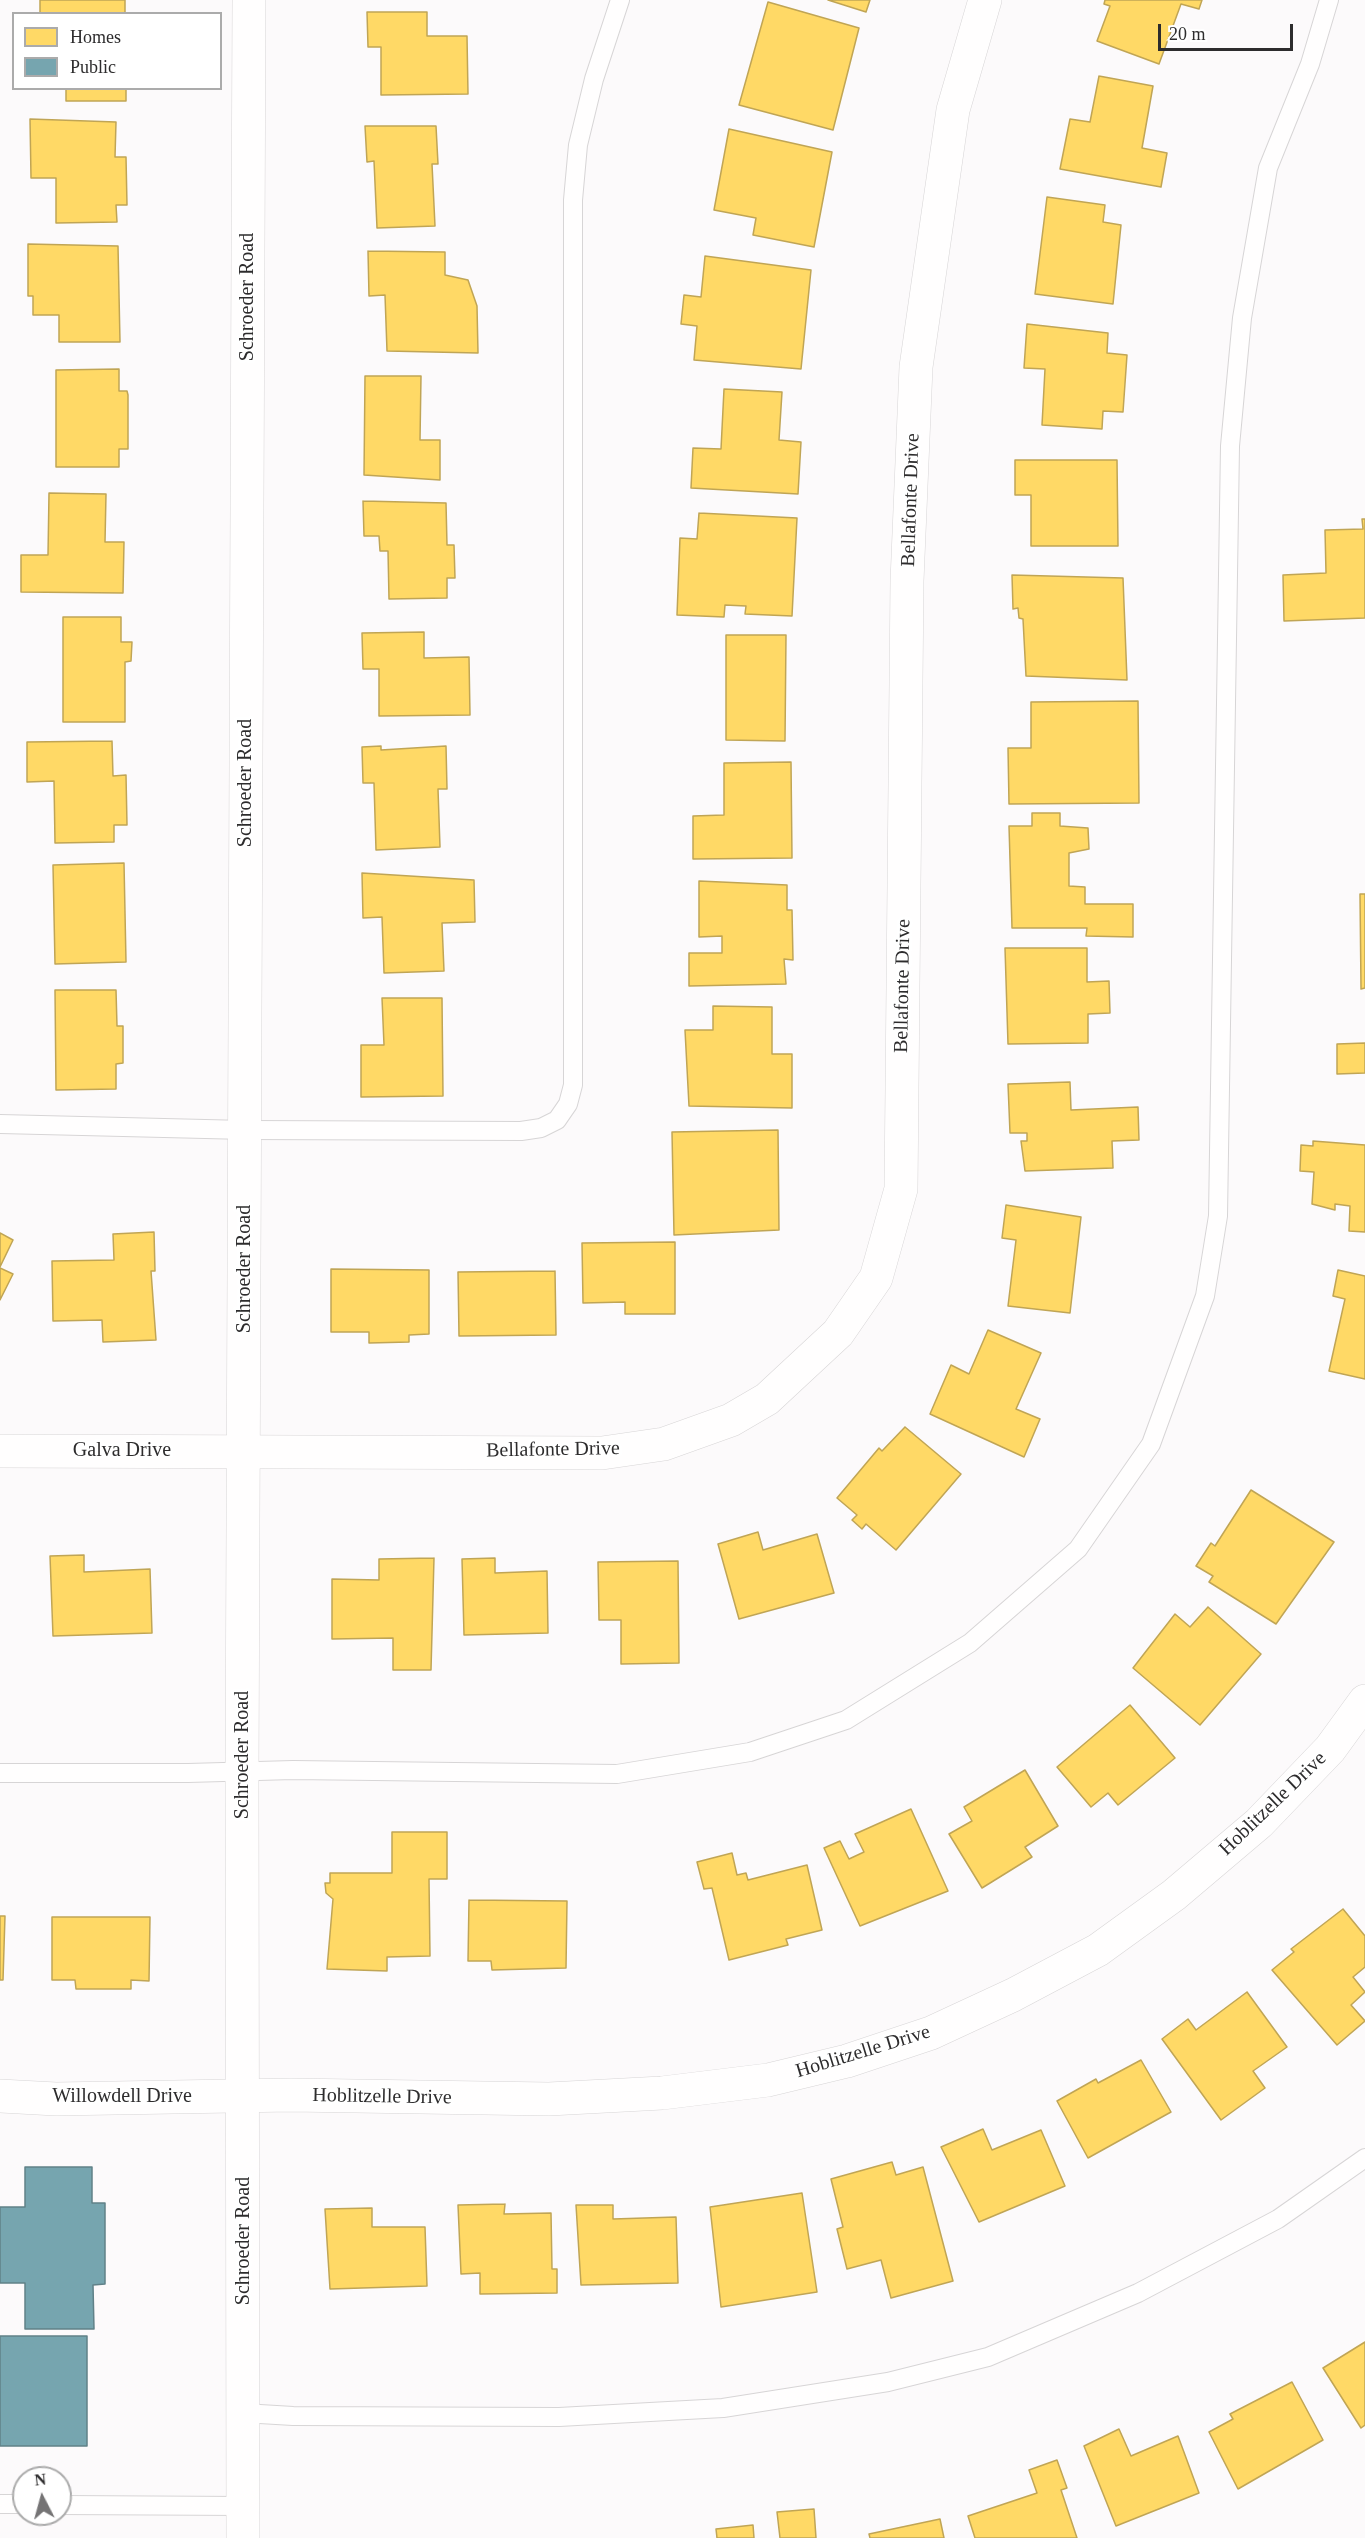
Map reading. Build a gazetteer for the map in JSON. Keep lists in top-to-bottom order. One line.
{"streets":{"street":["Schroeder Road","Bellafonte Drive","Galva Drive","Hoblitzelle Drive","Willowdell Drive"]},"crossings":[["Schroeder Road","Bellafonte Drive"],["Schroeder Road","Galva Drive"],["Schroeder Road","Hoblitzelle Drive"],["Schroeder Road","Willowdell Drive"],["Bellafonte Drive","Galva Drive"],["Hoblitzelle Drive","Willowdell Drive"]],"legend":["Homes","Public"],"scale_bar":"20 m","north":"top"}
